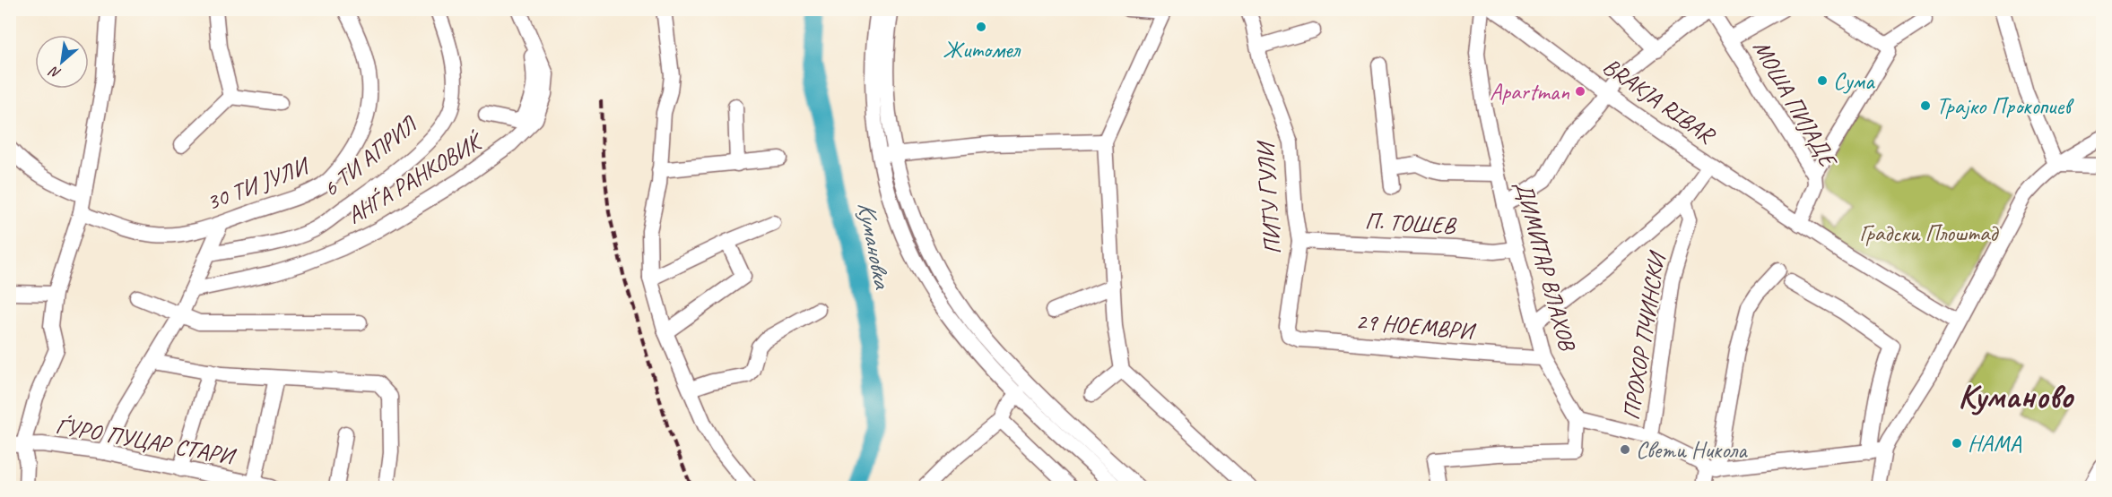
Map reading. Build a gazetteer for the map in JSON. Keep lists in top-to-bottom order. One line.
{"streets":{"street":["BRAKJA RIBAR","МОША ПИЈАДЕ","6 ТИ АПРИЛ","АНЃА РАНКОВИЌ","30 ТИ ЈУЛИ","ПИТУ ГУЛИ","П. ТОШЕВ","ДИМИТАР ВЛАХОВ","29 НОЕМВРИ","ПРОХОР ПЧИНСКИ","ЃУРО ПУЦАР СТАРИ"]},"crossings":[["BRAKJA RIBAR","МОША ПИЈАДЕ"],["ПИТУ ГУЛИ","П. ТОШЕВ"],["ПИТУ ГУЛИ","29 НОЕМВРИ"],["П. ТОШЕВ","ДИМИТАР ВЛАХОВ"],["ДИМИТАР ВЛАХОВ","29 НОЕМВРИ"]],"districts":["Куманово"],"water":["Кумановка"],"parks":["Градски Плоштад"],"places":["Житомел","Сума","Apartman","Трајко Прокопиев","НАМА","Свети Никола"],"north":"bottom left"}
